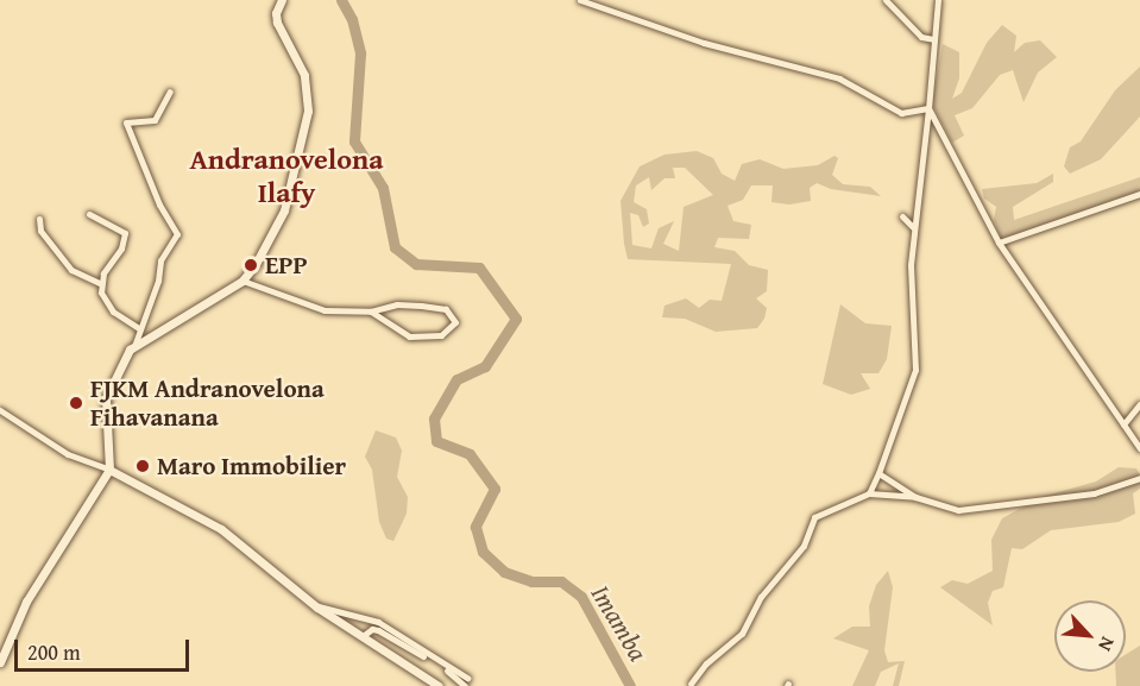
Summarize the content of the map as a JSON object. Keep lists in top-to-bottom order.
{
  "districts": ["Andranovelona Ilafy"],
  "water": ["Imamba"],
  "places": ["EPP", "FJKM Andranovelona Fihavanana", "Maro Immobilier"],
  "scale_bar": "200 m",
  "north": "bottom right"
}
